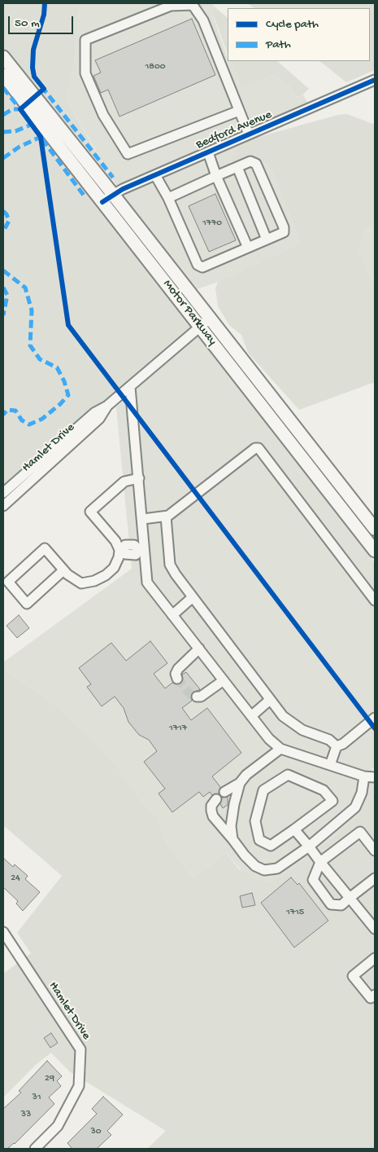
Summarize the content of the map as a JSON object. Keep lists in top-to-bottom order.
{
  "streets": {
    "main road": ["Motor Parkway"],
    "street": ["Bedford Avenue", "Hamlet Drive"]
  },
  "crossings": [
    ["Bedford Avenue", "Motor Parkway"],
    ["Motor Parkway", "Hamlet Drive"]
  ],
  "house_numbers": [
    "1800",
    "1770",
    "1717",
    "24",
    "1715",
    "29",
    "31",
    "33",
    "30"
  ],
  "legend": ["Cycle path", "Path"],
  "scale_bar": "50 m"
}
